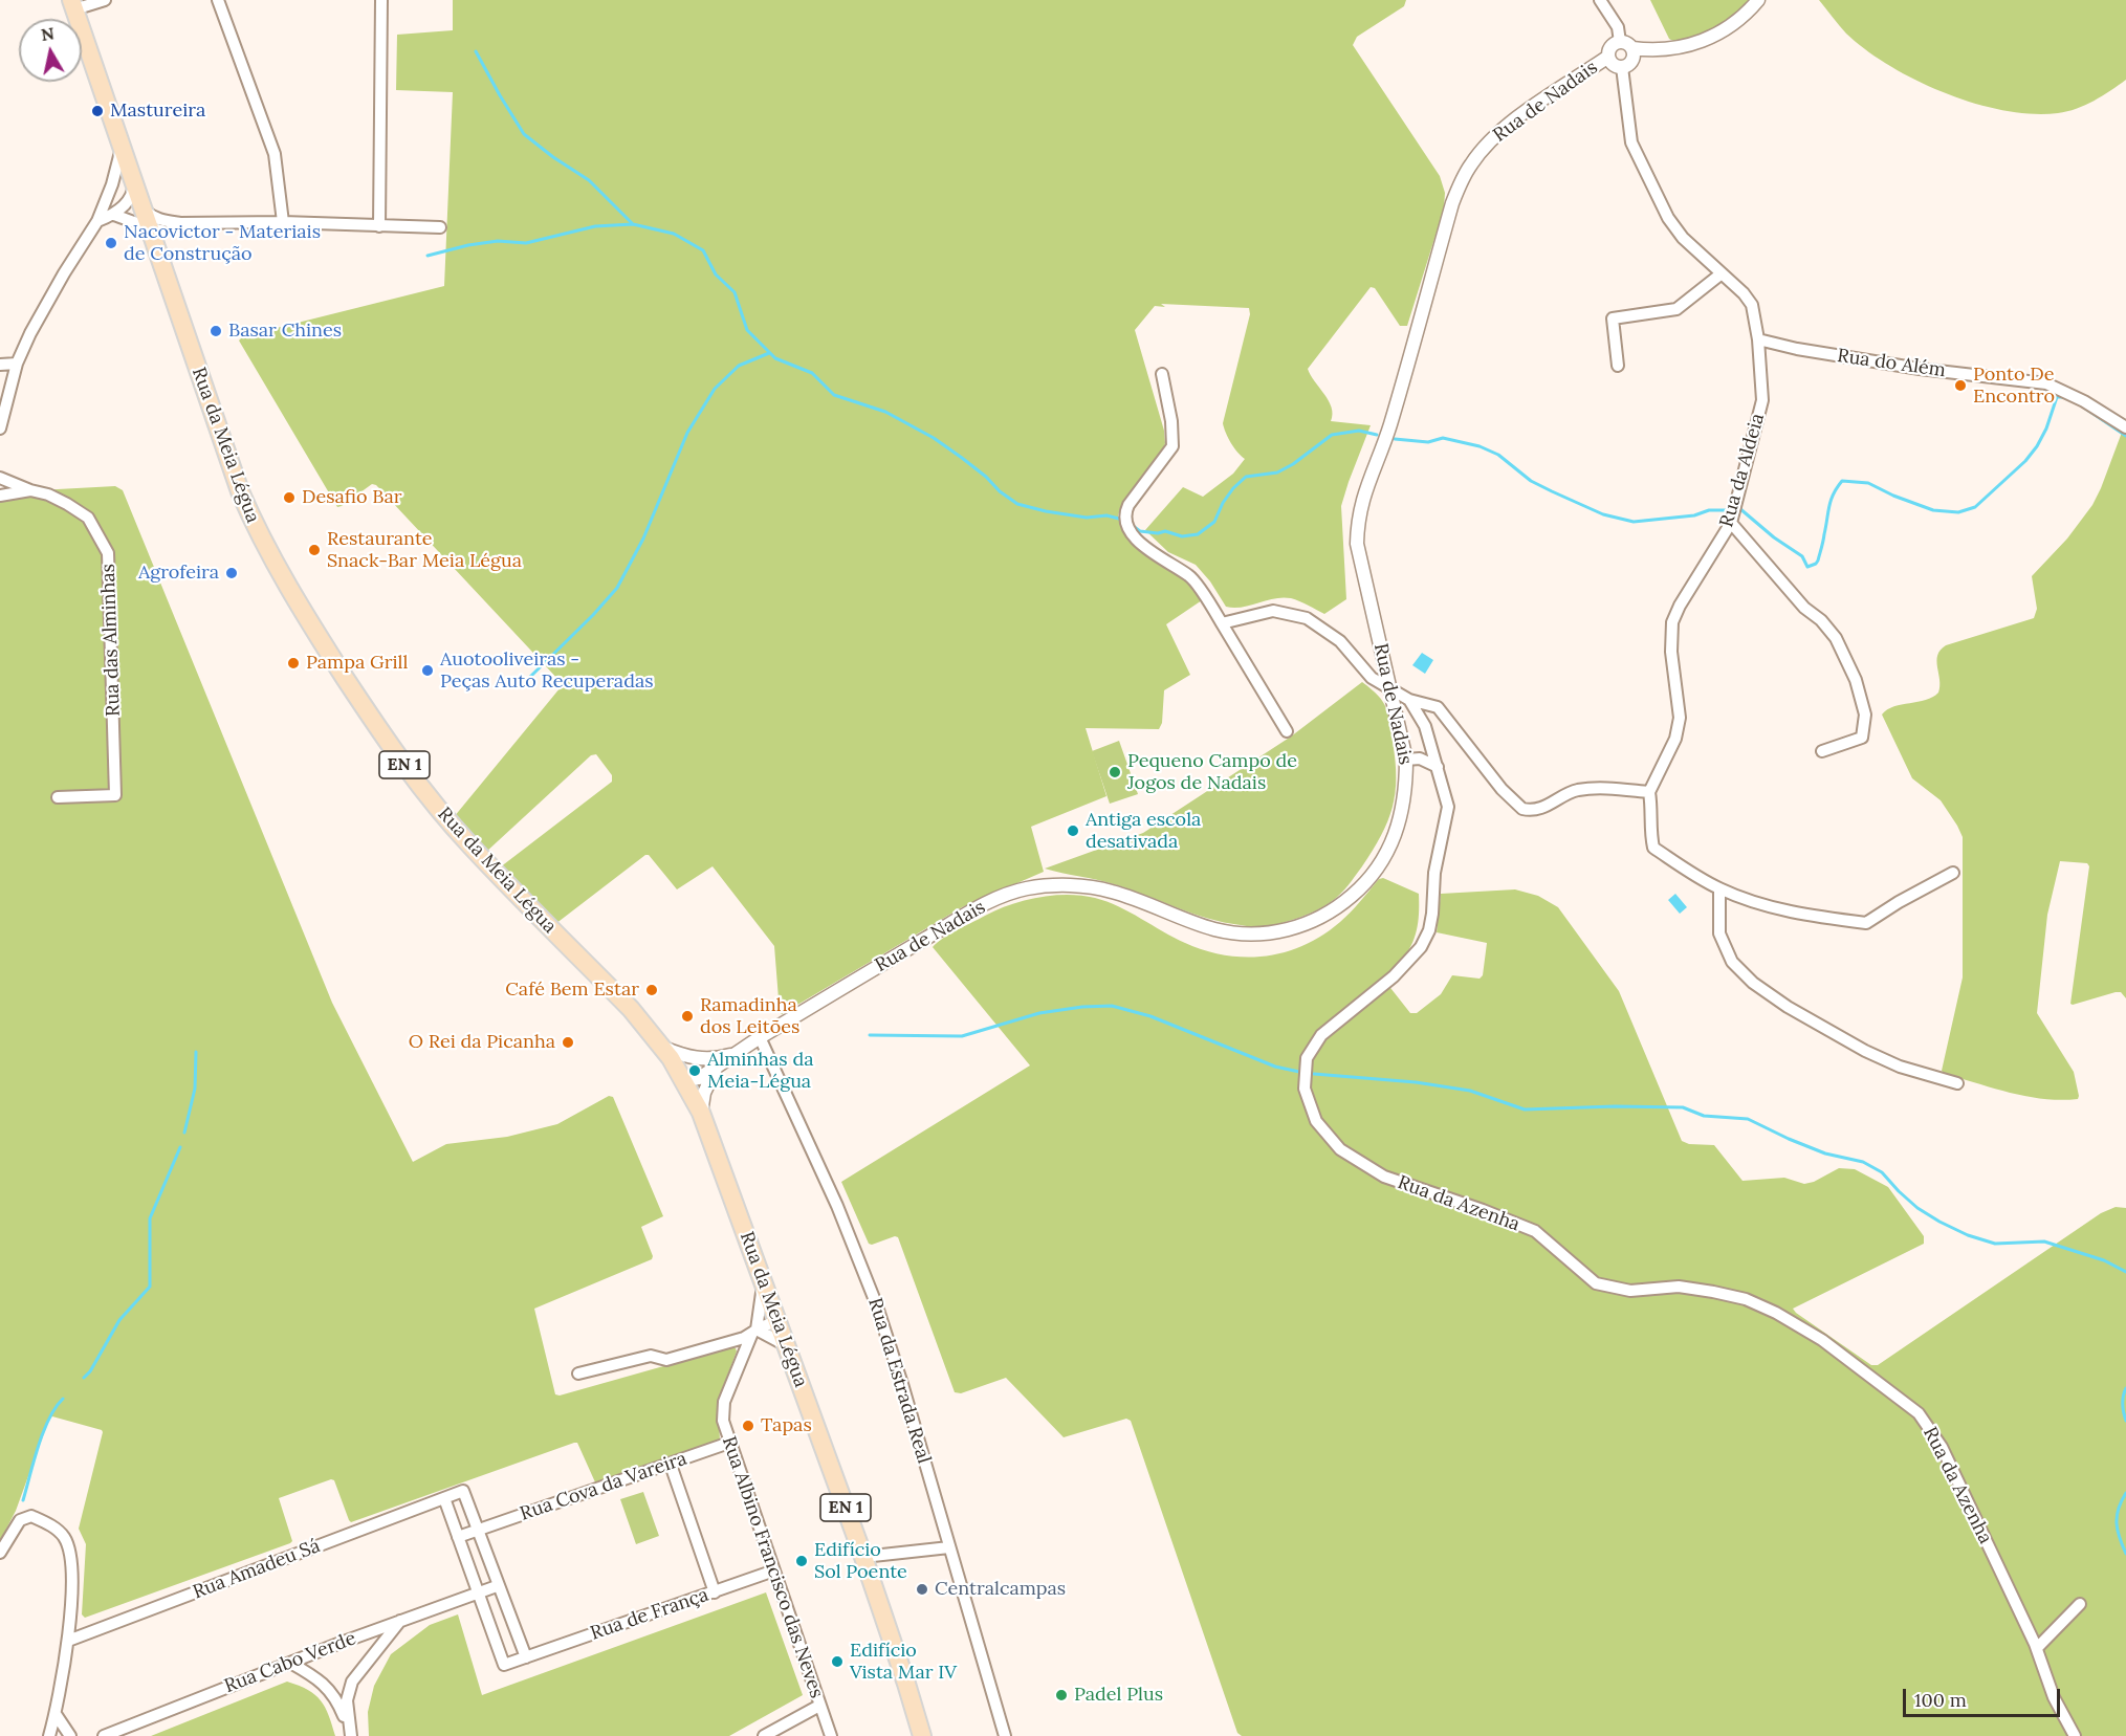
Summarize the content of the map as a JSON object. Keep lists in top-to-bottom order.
{
  "streets": {
    "main road": ["Rua da Meia Légua", "EN 1"],
    "street": [
      "Rua de Nadais",
      "Rua do Além",
      "Rua da Aldeia",
      "Rua das Alminhas",
      "Rua da Azenha",
      "Rua da Estrada Real",
      "Rua Cova da Vareira",
      "Rua Albino Francisco das Neves",
      "Rua Amadeu Sá",
      "Rua de França",
      "Rua Cabo Verde"
    ]
  },
  "crossings": [
    ["Rua de Nadais", "Rua da Meia Légua"],
    ["Rua de Nadais", "Rua da Aldeia"],
    ["Rua de Nadais", "Rua da Estrada Real"],
    ["Rua do Além", "Rua da Aldeia"],
    ["Rua da Meia Légua", "Rua Albino Francisco das Neves"],
    ["Rua Cova da Vareira", "Rua Albino Francisco das Neves"],
    ["Rua Albino Francisco das Neves", "Rua de França"],
    ["Rua de França", "Rua Cabo Verde"]
  ],
  "places": [
    "Mastureira",
    "Nacovictor - Materiais de Construção",
    "Basar Chines",
    "Ponto De Encontro",
    "Desafio Bar",
    "Restaurante Snack-Bar Meia Légua",
    "Agrofeira",
    "Pampa Grill",
    "Auotooliveiras - Peças Auto Recuperadas",
    "Pequeno Campo de Jogos de Nadais",
    "Antiga escola desativada",
    "Café Bem Estar",
    "Ramadinha dos Leitões",
    "O Rei da Picanha",
    "Alminhas da Meia-Légua",
    "Tapas",
    "Edifício Sol Poente",
    "Centralcampas",
    "Edifício Vista Mar IV",
    "Padel Plus"
  ],
  "scale_bar": "100 m",
  "north": "top"
}
